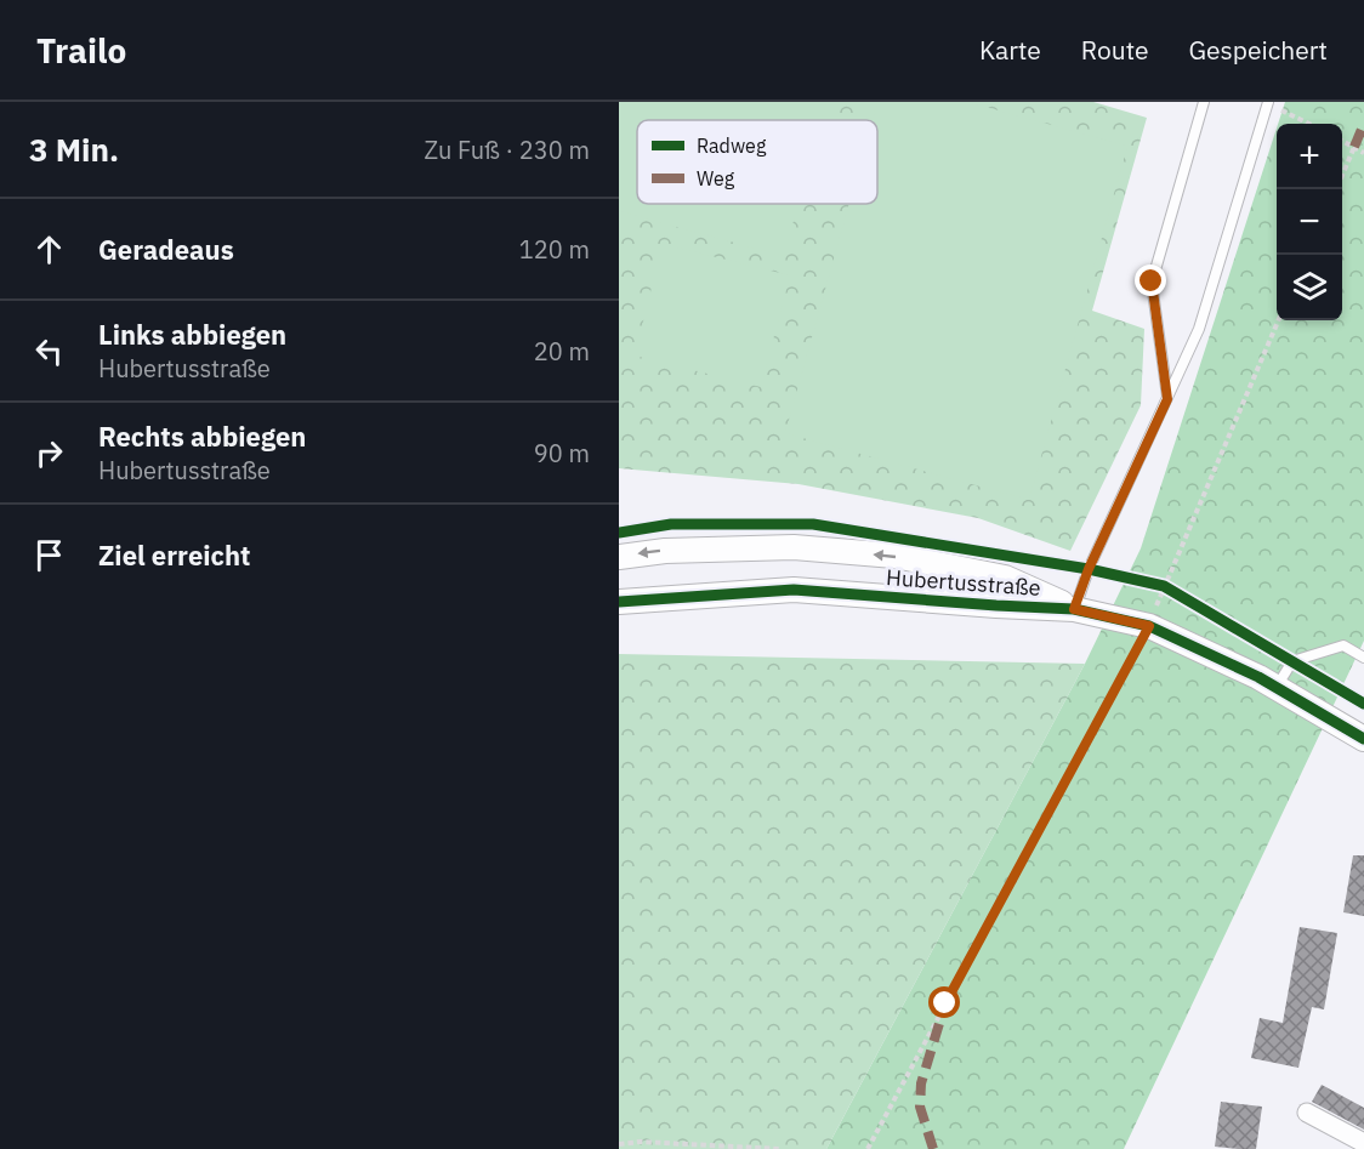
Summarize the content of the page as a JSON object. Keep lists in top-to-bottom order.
{
  "streets": {
    "street": ["Hubertusstraße"]
  },
  "legend": ["Radweg", "Weg"],
  "page": {
    "header": "Trailo",
    "nav": ["Karte", "Route", "Gespeichert"],
    "heading": ["3 Min.", "Zu Fuß · 230 m"],
    "map_buttons": ["+", "−"],
    "list": [
      ["Geradeaus", "120 m"],
      ["Links abbiegen", "Hubertusstraße", "20 m"],
      ["Rechts abbiegen", "Hubertusstraße", "90 m"],
      "Ziel erreicht"
    ]
  }
}
